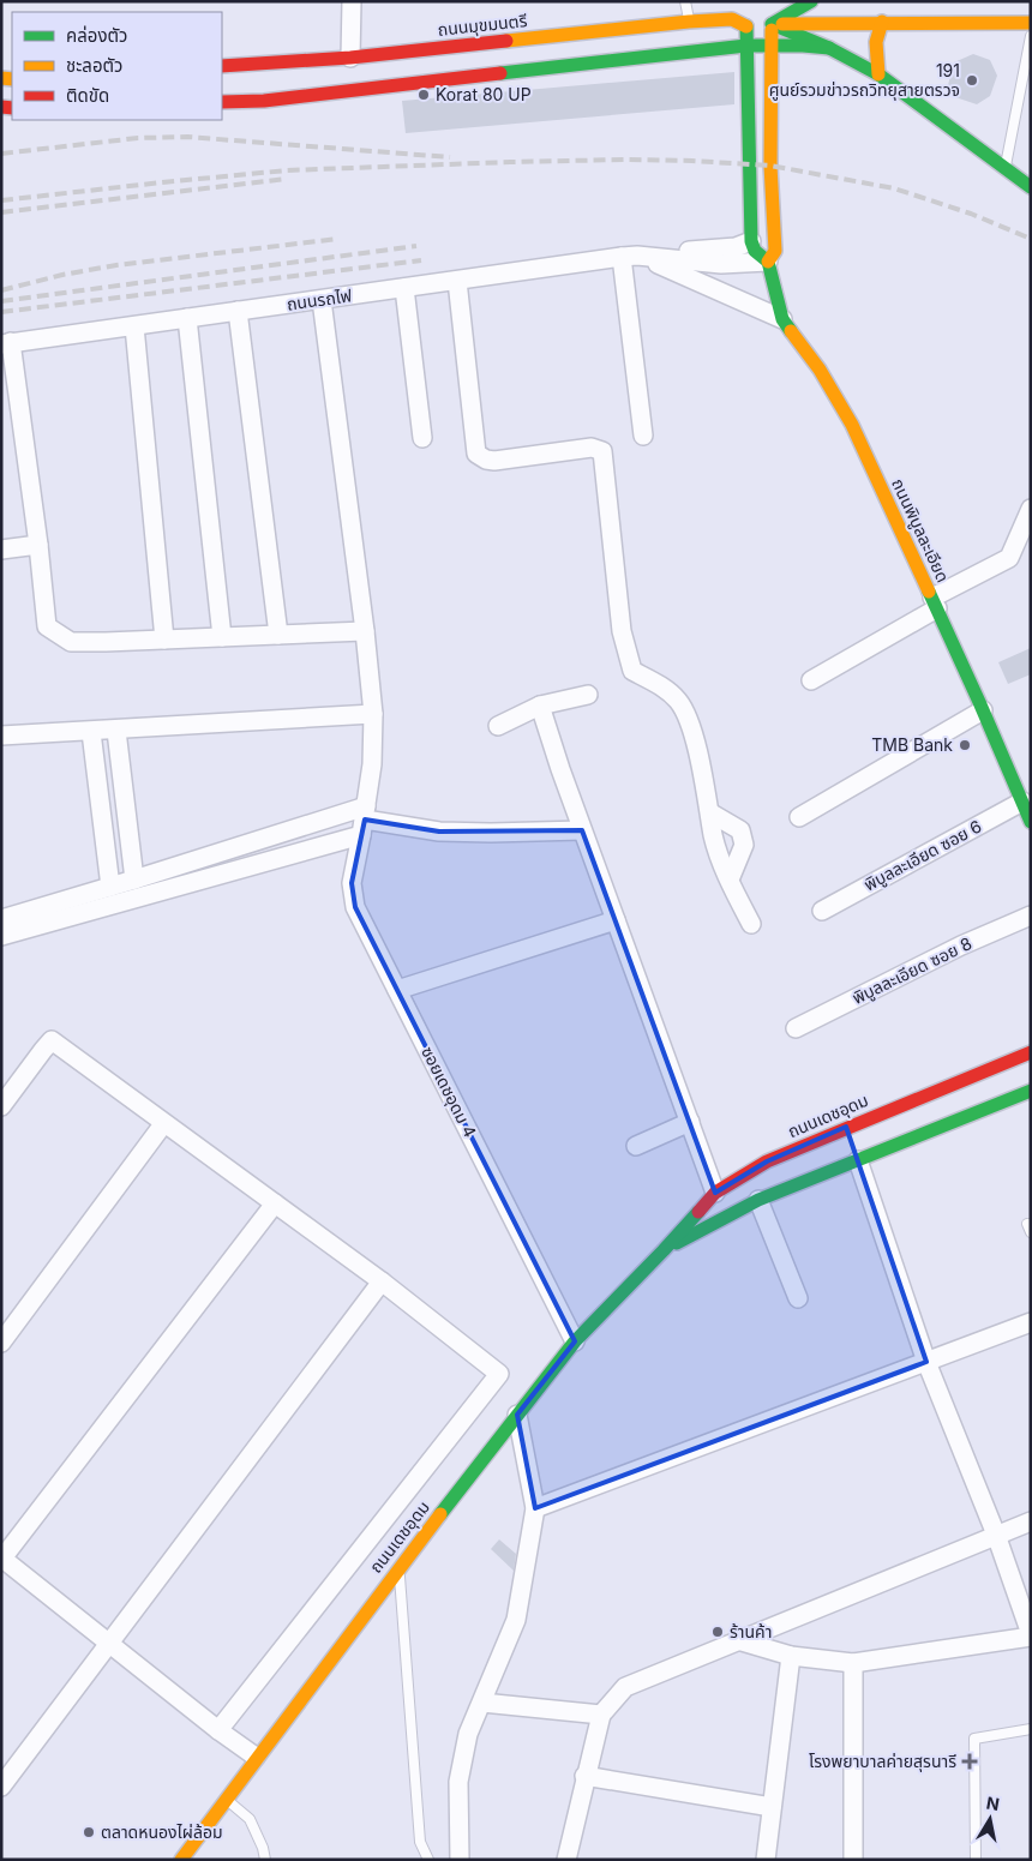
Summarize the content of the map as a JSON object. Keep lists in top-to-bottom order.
{
  "streets": {
    "main road": ["ถนนมุขมนตรี", "ถนนพิบูลละเอียด", "ถนนเดชอุดม"],
    "street": [
      "ถนนรถไฟ",
      "พิบูลละเอียด ซอย 6",
      "พิบูลละเอียด ซอย 8",
      "ซอยเดชอุดม 4"
    ]
  },
  "crossings": [
    ["ถนนมุขมนตรี", "ถนนพิบูลละเอียด"],
    ["ถนนรถไฟ", "ถนนพิบูลละเอียด"],
    ["ถนนรถไฟ", "ซอยเดชอุดม 4"],
    ["ถนนพิบูลละเอียด", "พิบูลละเอียด ซอย 6"],
    ["ซอยเดชอุดม 4", "ถนนเดชอุดม"]
  ],
  "places": {
    "other": [
      "191 ศูนย์รวมข่าวรถวิทยุสายตรวจ",
      "Korat 80 UP",
      "TMB Bank",
      "ร้านค้า",
      "ตลาดหนองไผ่ล้อม"
    ],
    "health": ["โรงพยาบาลค่ายสุรนารี"]
  },
  "legend": ["คล่องตัว", "ชะลอตัว", "ติดขัด"],
  "north": "top"
}
